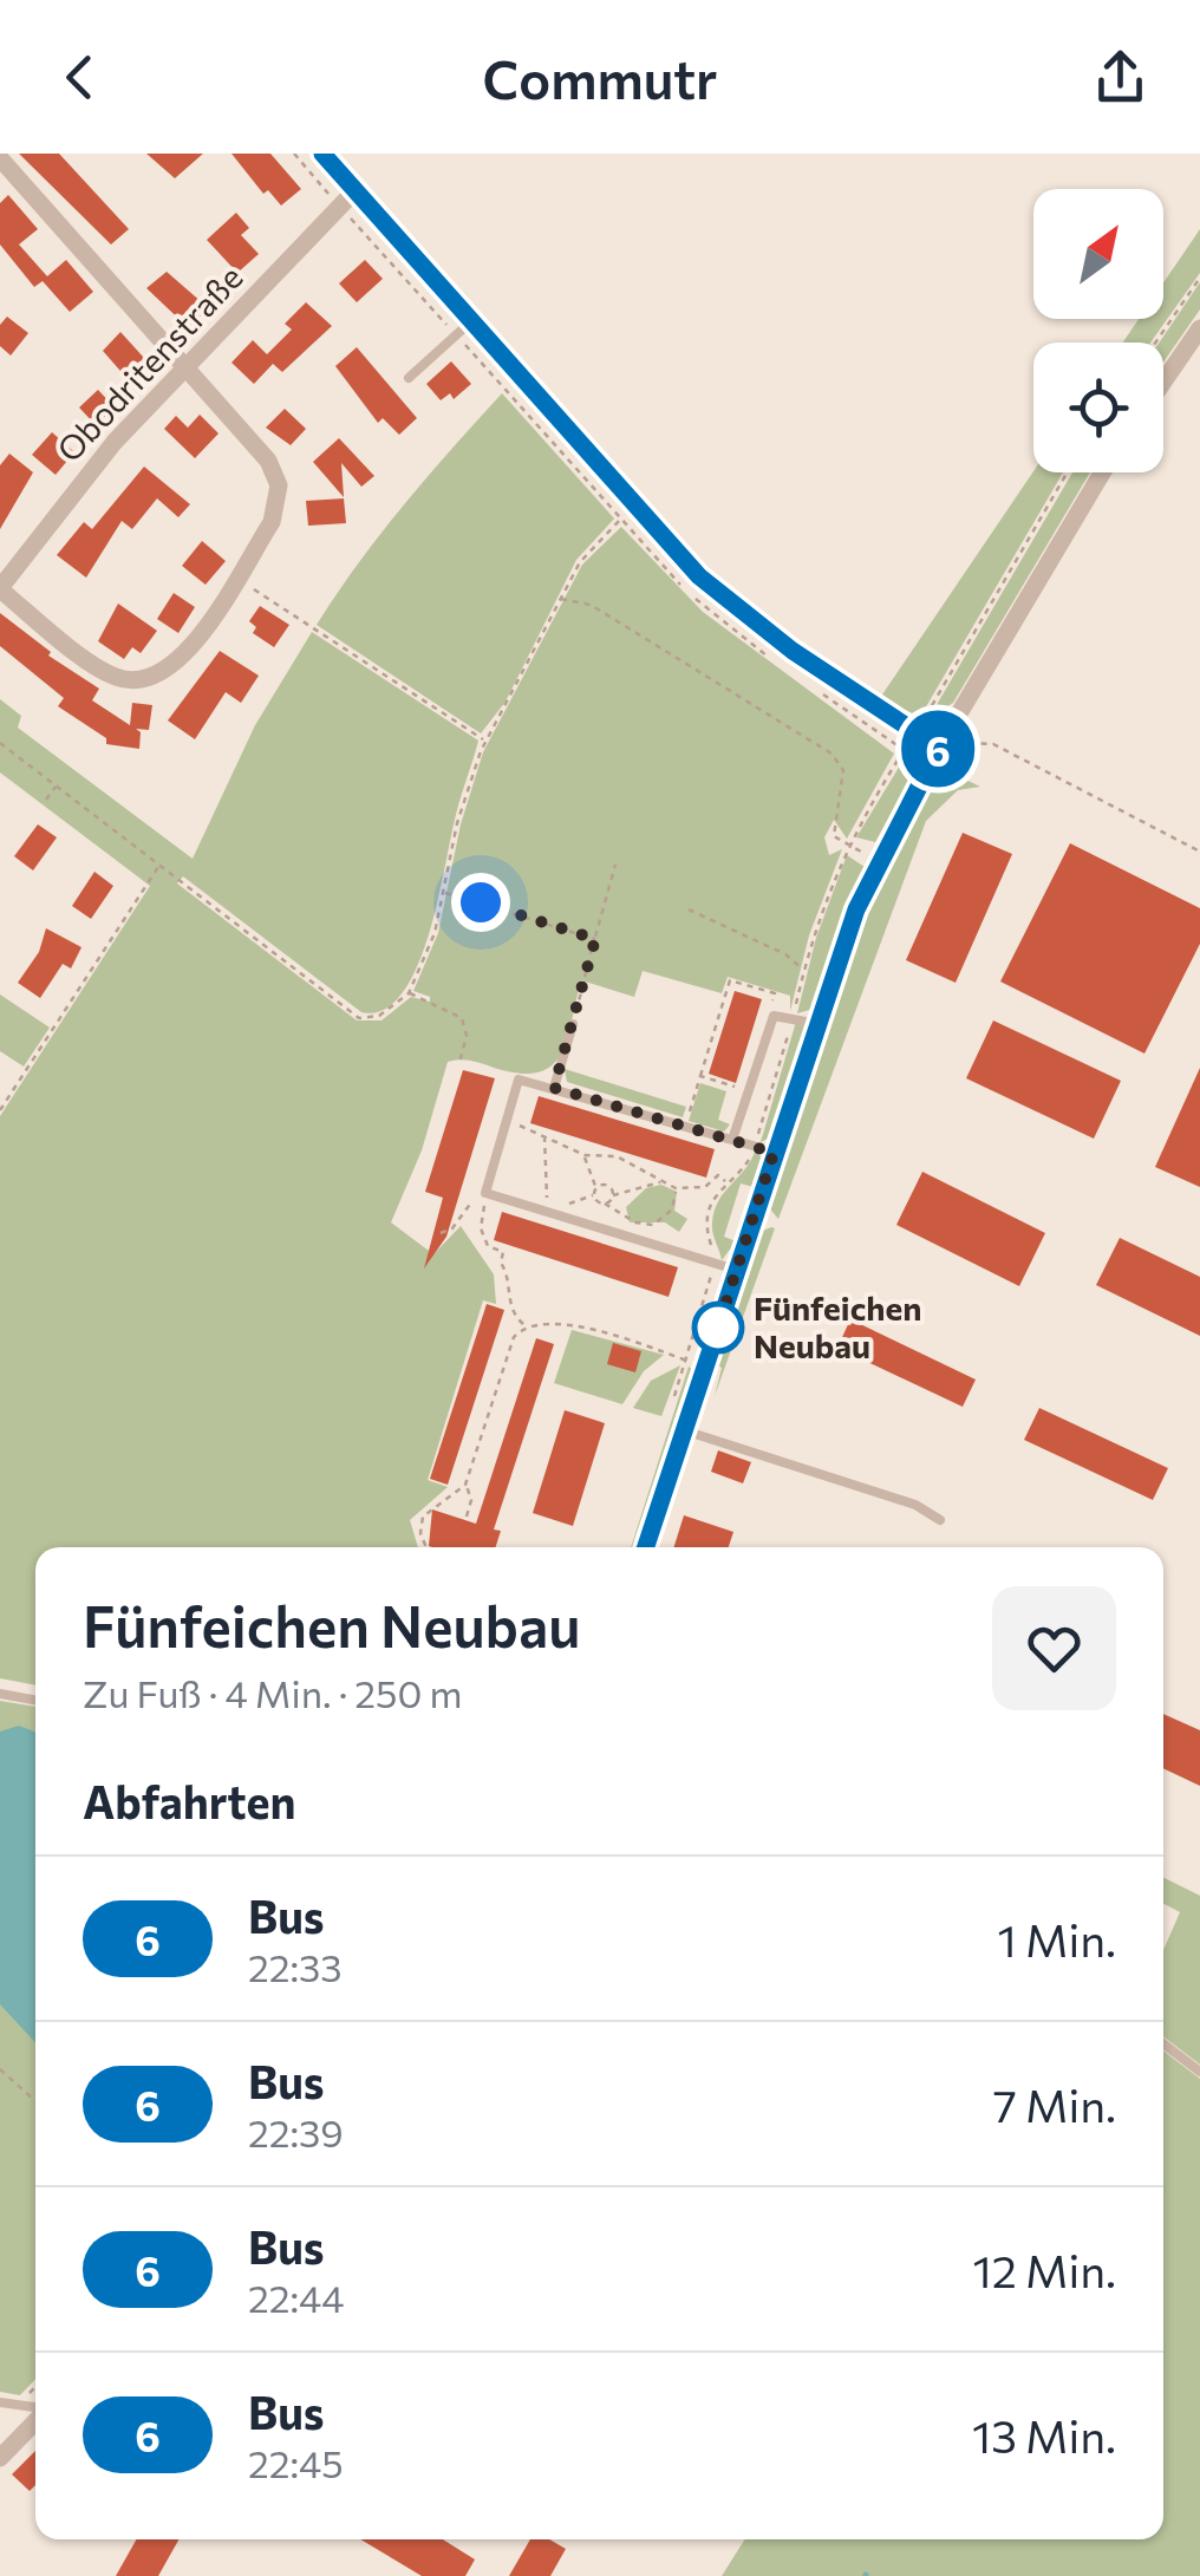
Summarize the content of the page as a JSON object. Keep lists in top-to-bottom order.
{
  "streets": {
    "street": ["Obodritenstraße"]
  },
  "places": ["Fünfeichen Neubau"],
  "lines": ["bus line 6"],
  "north": "top right",
  "page": {
    "header": "Commutr",
    "on_map": "6",
    "heading": [
      ["Fünfeichen Neubau", "Zu Fuß · 4 Min. · 250 m"],
      "Abfahrten"
    ],
    "list": [
      {
        "mark": "6",
        "name": "Bus",
        "note": "22:33",
        "value": "1 Min."
      },
      {
        "mark": "6",
        "name": "Bus",
        "note": "22:39",
        "value": "7 Min."
      },
      {
        "mark": "6",
        "name": "Bus",
        "note": "22:44",
        "value": "12 Min."
      },
      {
        "mark": "6",
        "name": "Bus",
        "note": "22:45",
        "value": "13 Min."
      }
    ]
  }
}
